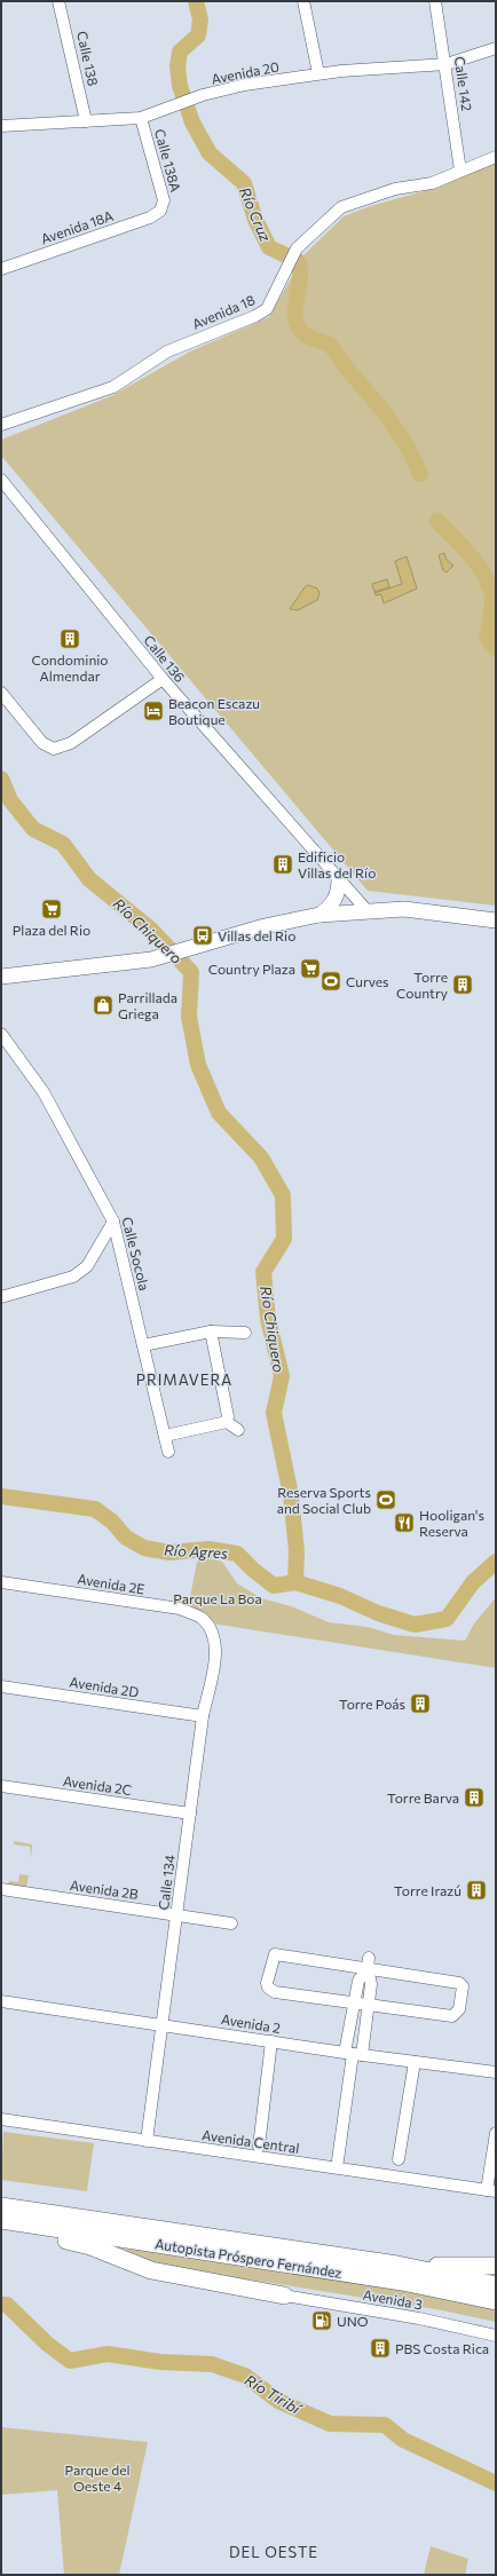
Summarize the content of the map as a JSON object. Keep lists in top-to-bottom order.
{
  "streets": {
    "highway": ["Autopista Próspero Fernández"],
    "street": [
      "Calle 138",
      "Avenida 20",
      "Calle 142",
      "Calle 138A",
      "Avenida 18A",
      "Avenida 18",
      "Calle 136",
      "Calle Socola",
      "Avenida 2E",
      "Avenida 2D",
      "Avenida 2C",
      "Calle 134",
      "Avenida 2B",
      "Avenida 2",
      "Avenida Central",
      "Avenida 3"
    ]
  },
  "crossings": [
    ["Calle 138", "Avenida 20"],
    ["Avenida 20", "Calle 142"],
    ["Avenida 20", "Calle 138A"],
    ["Calle 142", "Avenida 18"],
    ["Calle 138A", "Avenida 18A"],
    ["Avenida 2E", "Calle 134"],
    ["Avenida 2D", "Calle 134"],
    ["Avenida 2C", "Calle 134"],
    ["Calle 134", "Avenida 2B"],
    ["Calle 134", "Avenida 2"],
    ["Calle 134", "Avenida Central"]
  ],
  "districts": ["PRIMAVERA", "DEL OESTE"],
  "water": [
    "Río Cruz",
    "Río Chiquero",
    "Río Agres",
    "Río Tiribí"
  ],
  "parks": ["Parque La Boa", "Parque del Oeste 4"],
  "places": {
    "building": [
      "Condominio Almendar",
      "Edificio Villas del Río",
      "Torre Country",
      "Torre Poás",
      "Torre Barva",
      "Torre Irazú",
      "PBS Costa Rica"
    ],
    "hotel": ["Beacon Escazu Boutique"],
    "supermarket": ["Plaza del Rio", "Country Plaza"],
    "bus stop": ["Villas del Rio"],
    "sports": ["Curves", "Reserva Sports and Social Club"],
    "shop": ["Parrillada Griega"],
    "restaurant": ["Hooligan's Reserva"],
    "fuel station": ["UNO"]
  }
}
